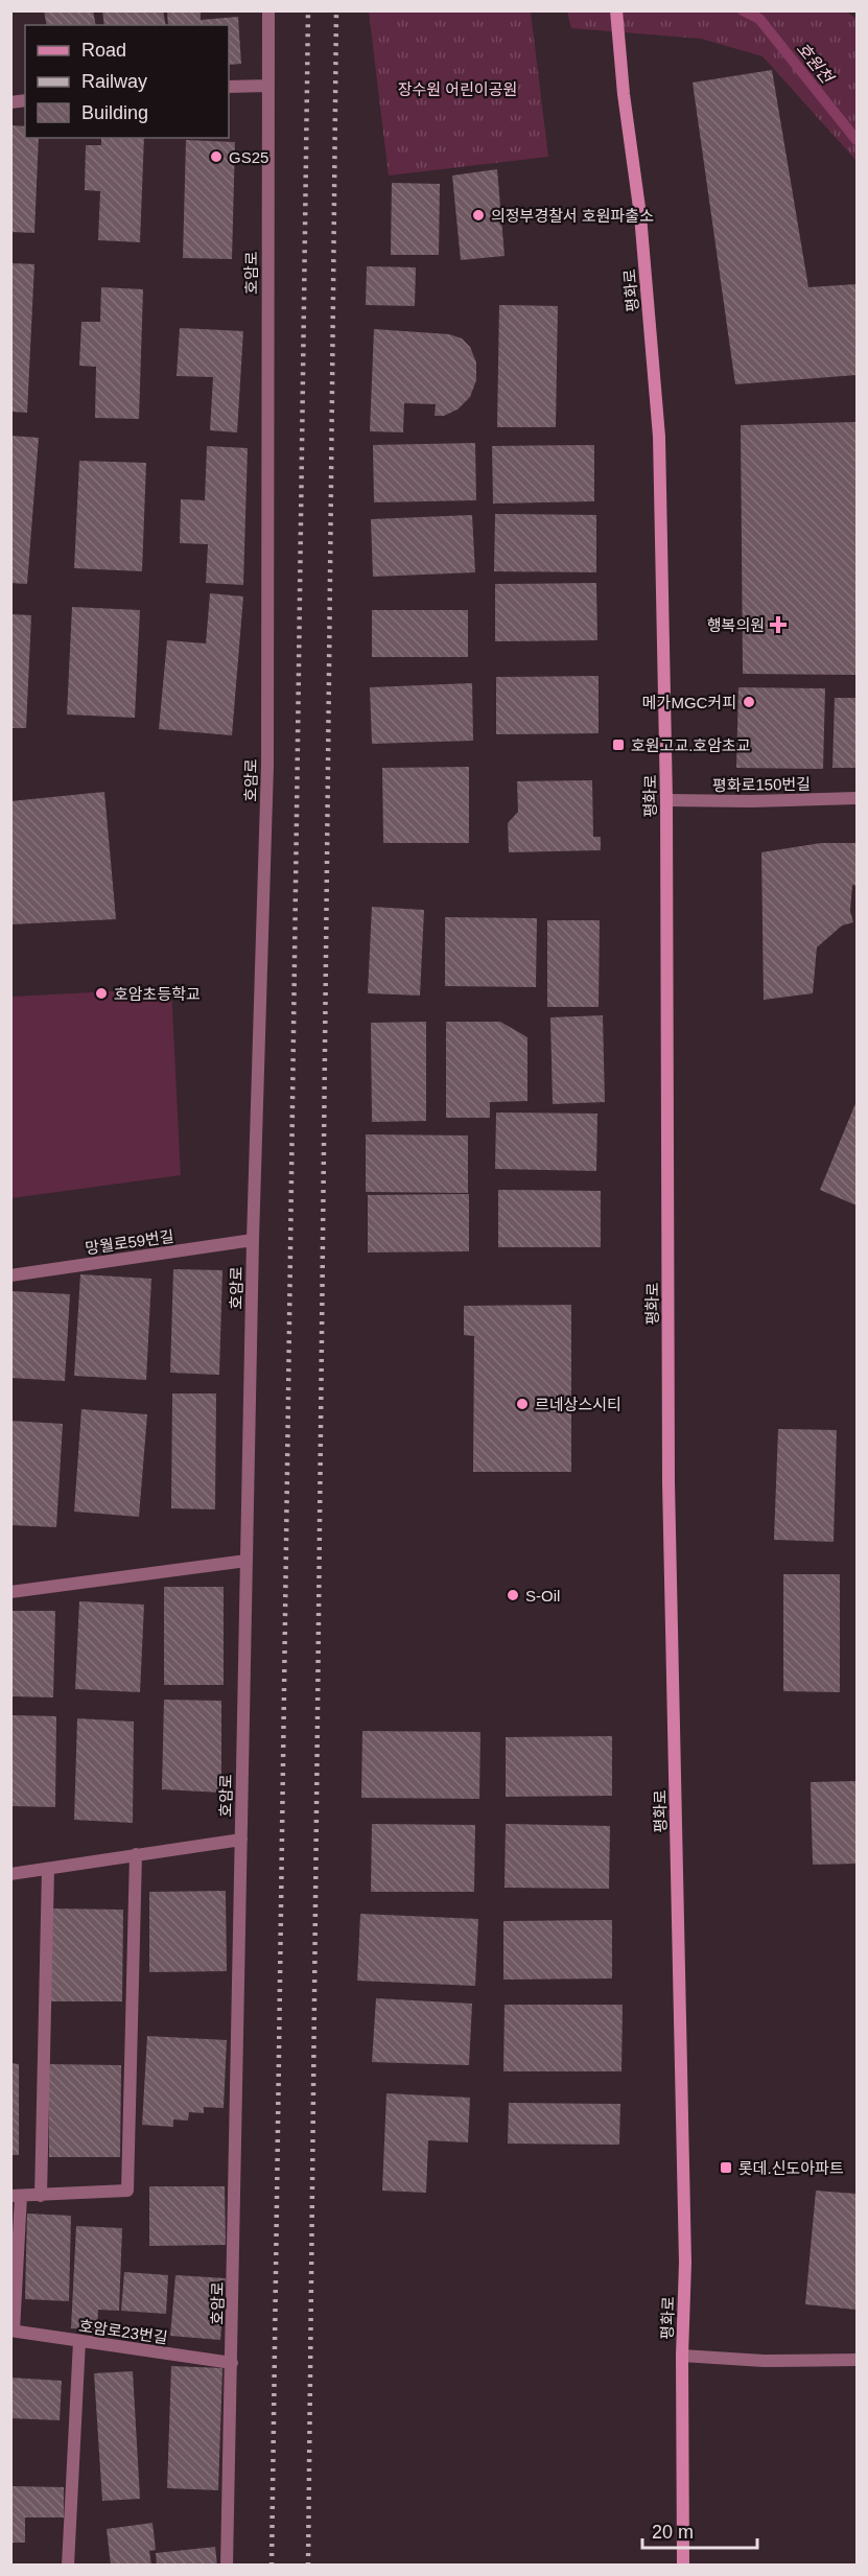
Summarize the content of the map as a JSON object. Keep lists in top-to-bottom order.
{
  "streets": {
    "main road": ["평화로"],
    "street": [
      "호암로",
      "평화로150번길",
      "망월로59번길",
      "호암로23번길"
    ]
  },
  "crossings": [
    ["호암로", "망월로59번길"],
    ["호암로", "호암로23번길"],
    ["평화로", "평화로150번길"]
  ],
  "water": ["호원천"],
  "parks": ["장수원 어린이공원"],
  "places": {
    "other": [
      "GS25",
      "의정부경찰서 호원파출소",
      "메가MGC커피",
      "호암초등학교",
      "르네상스시티",
      "S-Oil"
    ],
    "health": ["행복의원"],
    "transit": ["호원고교.호암초교", "롯데.신도아파트"]
  },
  "legend": ["Road", "Railway", "Building"],
  "scale_bar": "20 m"
}
